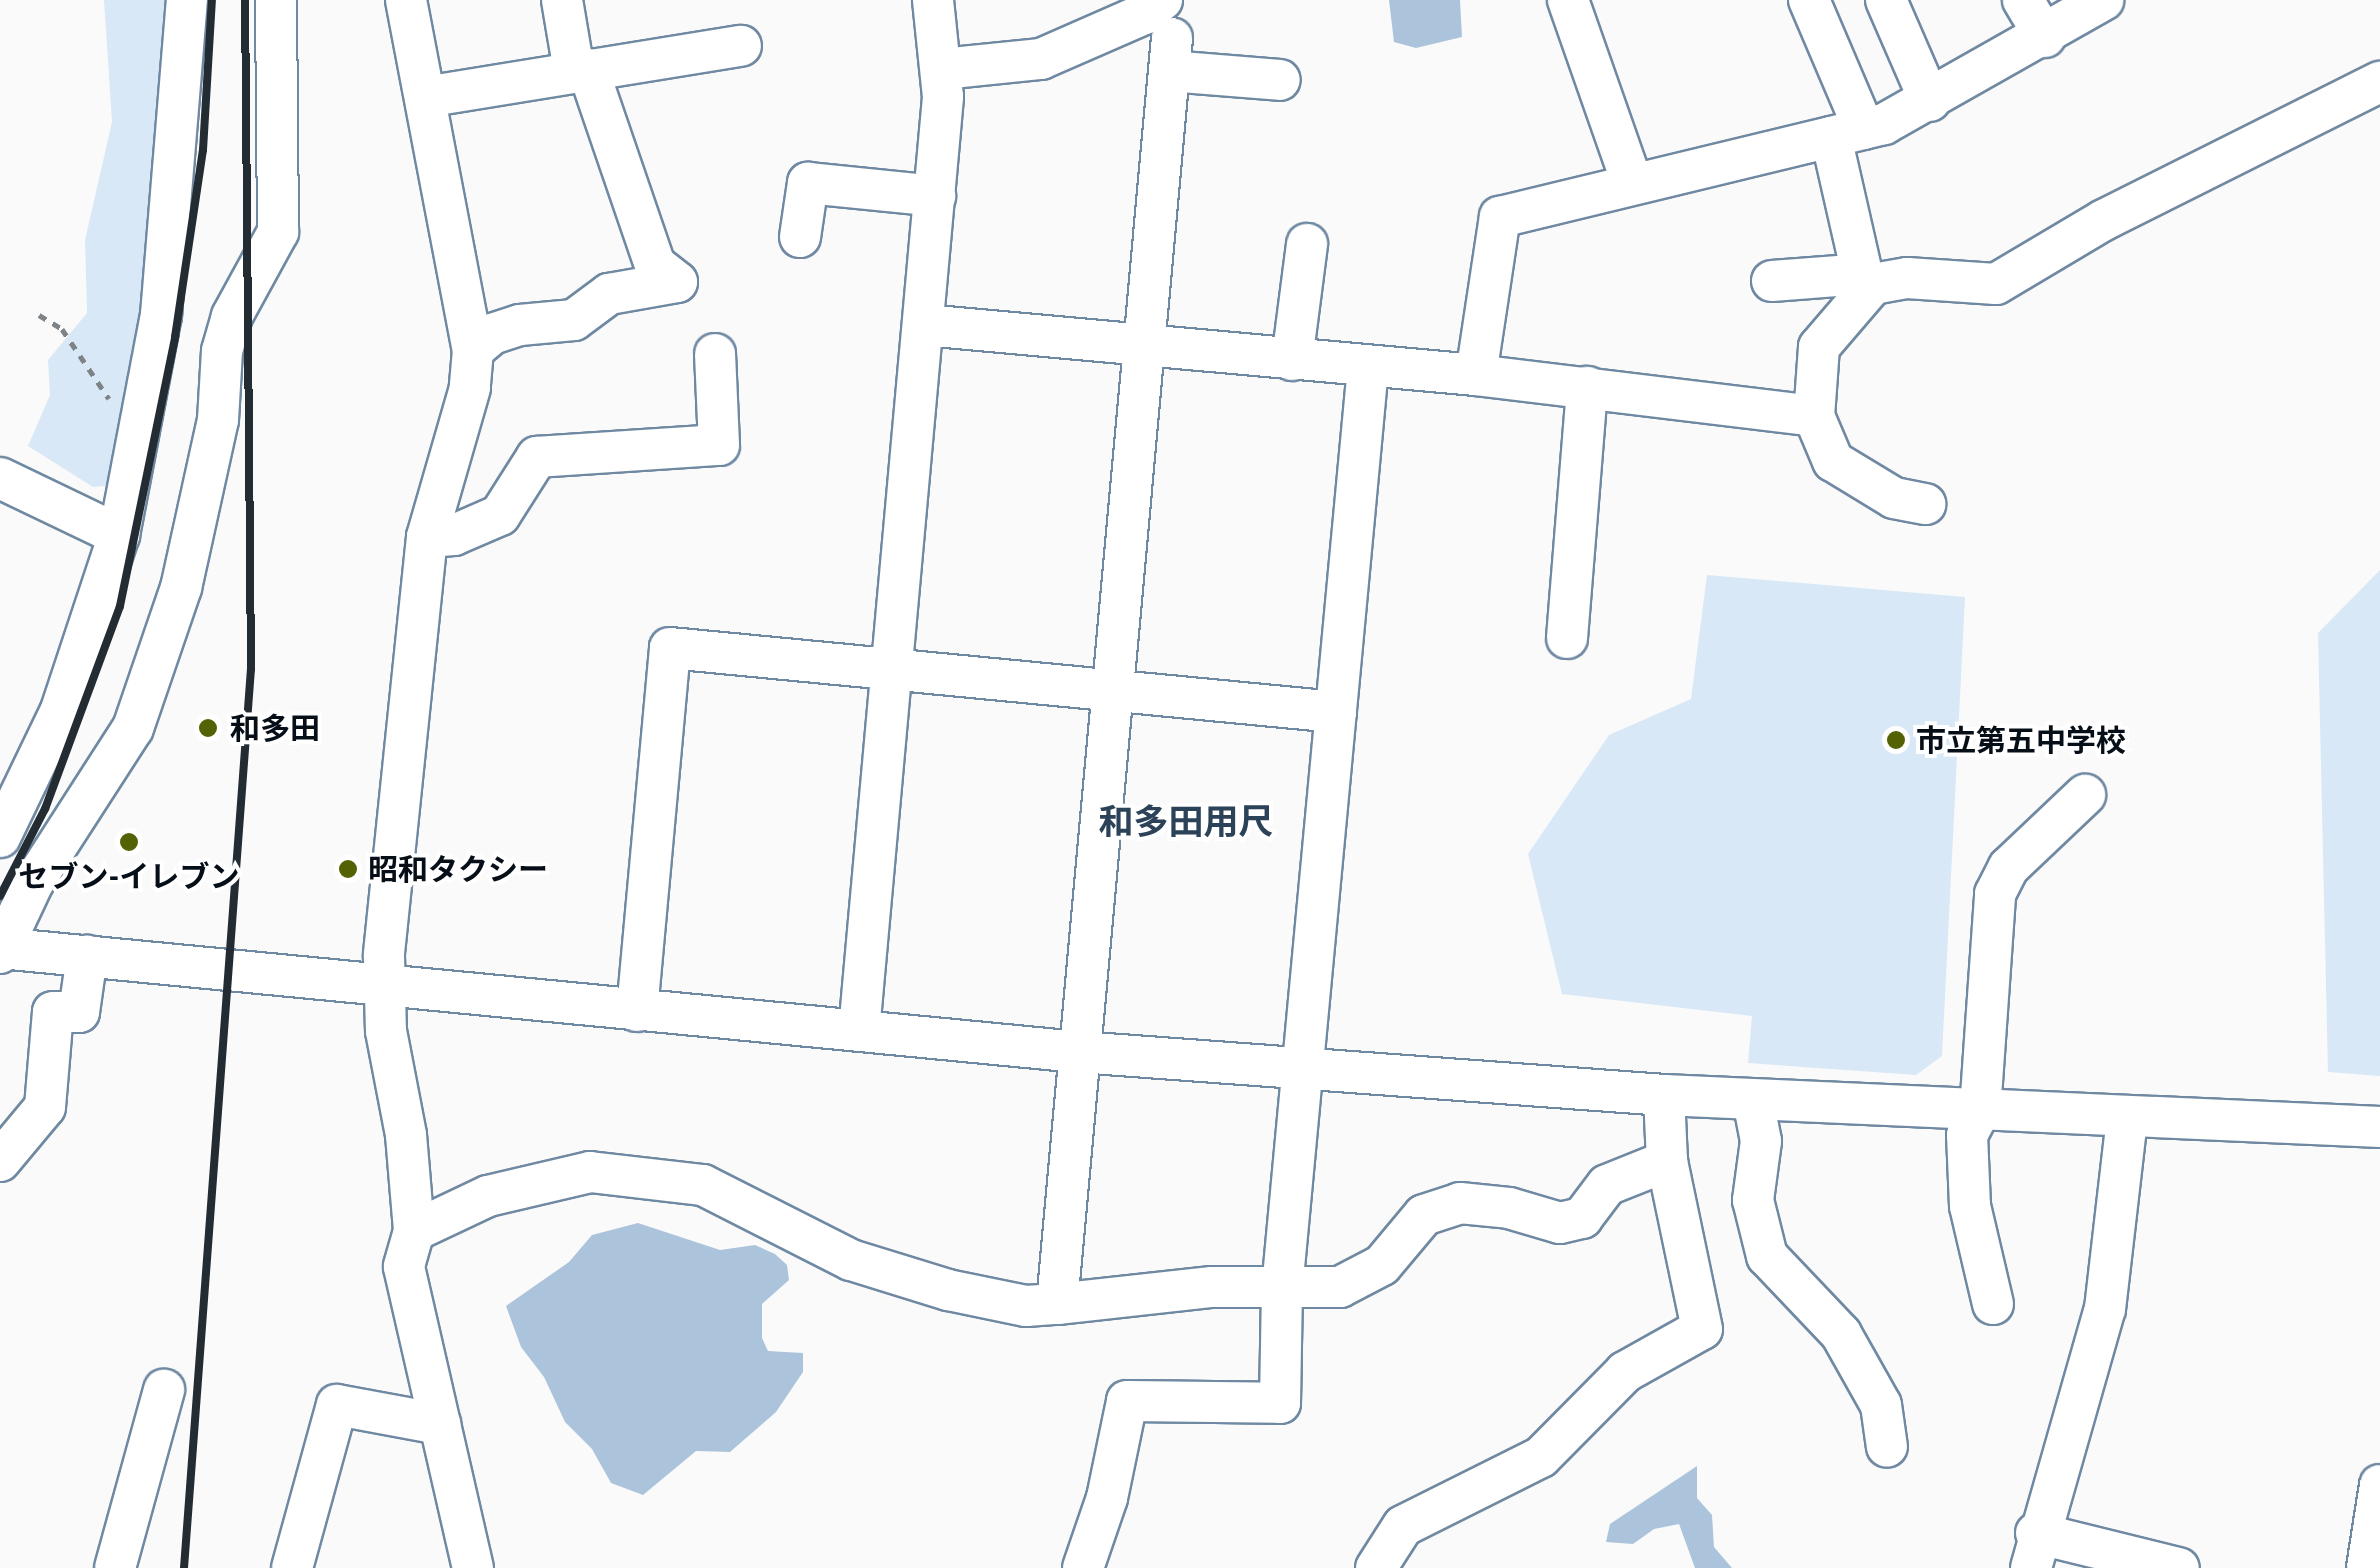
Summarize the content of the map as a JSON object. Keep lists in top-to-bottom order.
{
  "districts": ["和多田用尺"],
  "places": [
    "和多田",
    "市立第五中学校",
    "セブン-イレブン",
    "昭和タクシー"
  ]
}
